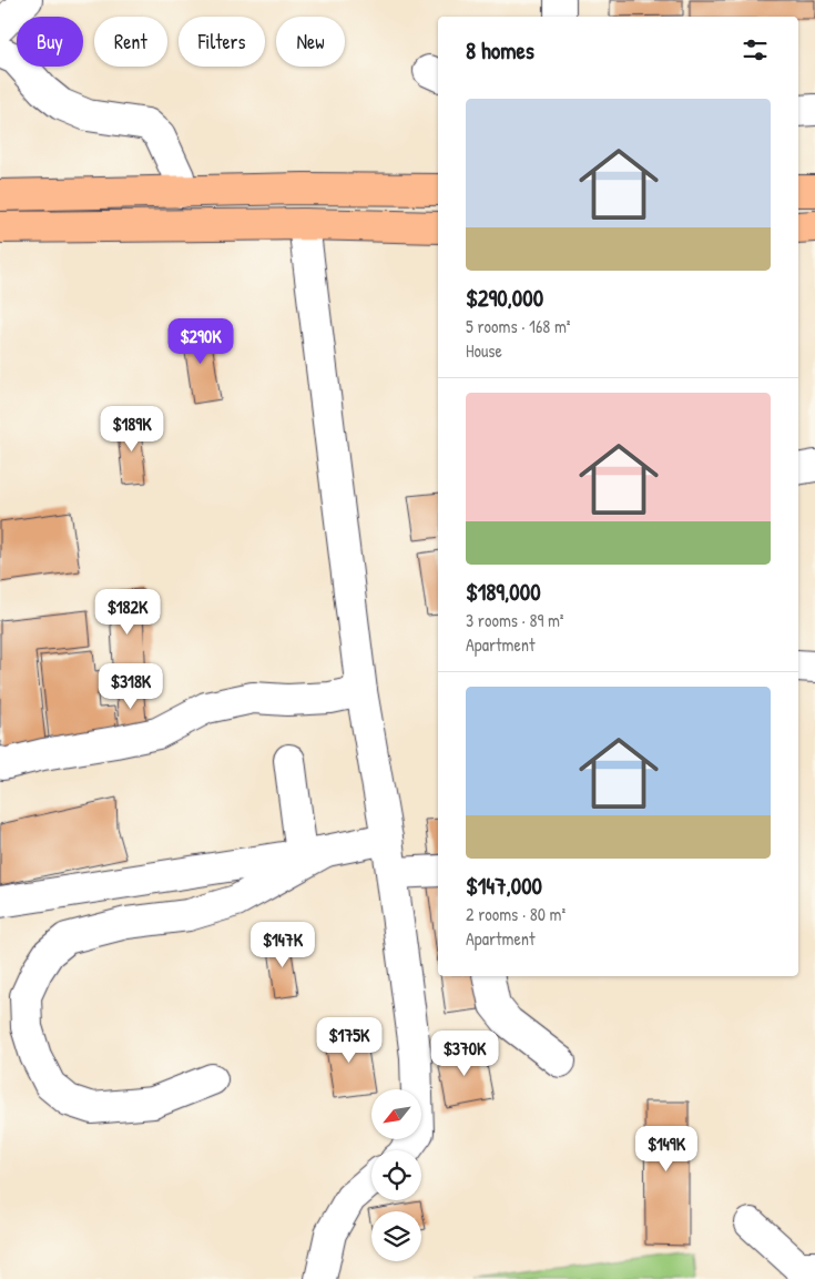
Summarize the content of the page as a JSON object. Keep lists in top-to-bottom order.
{
  "north": "bottom left",
  "page": {
    "chip": [
      "Buy",
      "Rent",
      "Filters",
      "New"
    ],
    "heading": "8 homes",
    "list": [
      {
        "name": "$290,000",
        "note": "5 rooms · 168 m² · House"
      },
      {
        "name": "$189,000",
        "note": "3 rooms · 89 m² · Apartment"
      },
      {
        "name": "$147,000",
        "note": "2 rooms · 80 m² · Apartment"
      }
    ],
    "price": [
      "$290K",
      "$189K",
      "$182K",
      "$318K",
      "$147K",
      "$175K",
      "$370K",
      "$149K"
    ]
  }
}
